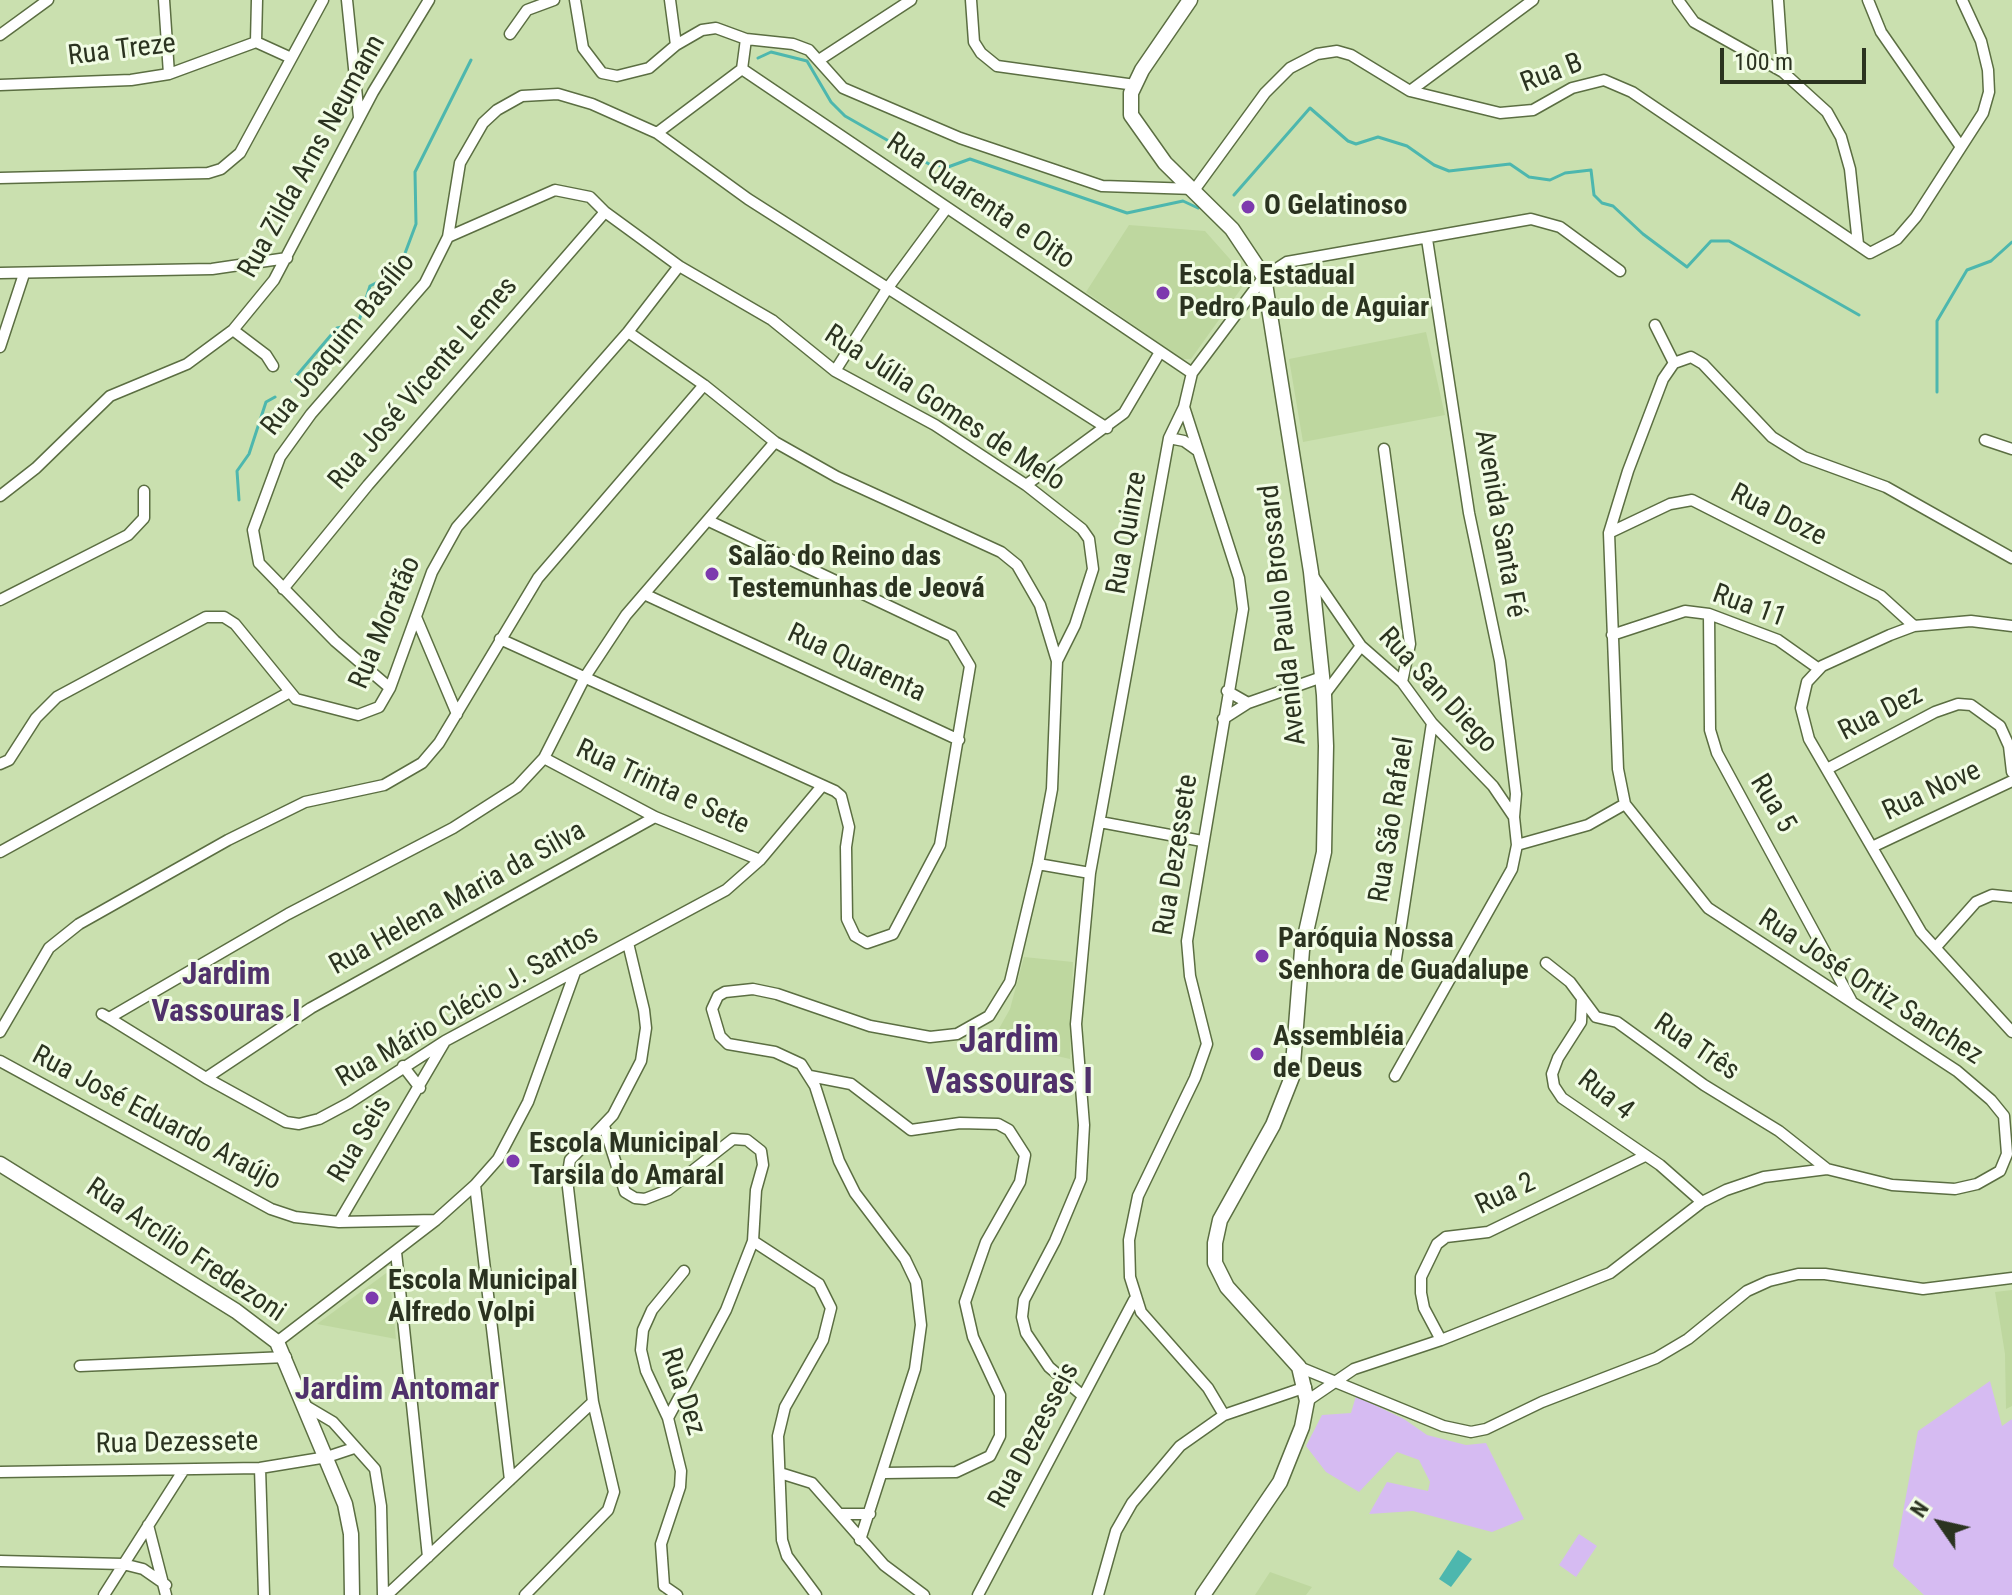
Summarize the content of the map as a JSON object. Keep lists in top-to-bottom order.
{
  "streets": {
    "main road": ["Avenida Paulo Brossard", "Rua Arcílio Fredezoni"],
    "street": [
      "Rua Treze",
      "Rua B",
      "Rua Zilda Arns Neumann",
      "Rua Quarenta e Oito",
      "Rua Joaquim Basílio",
      "Rua José Vicente Lemes",
      "Rua Júlia Gomes de Melo",
      "Rua Doze",
      "Avenida Santa Fé",
      "Rua Quinze",
      "Rua 11",
      "Rua Moratão",
      "Rua Quarenta",
      "Rua San Diego",
      "Rua Dez",
      "Rua Trinta e Sete",
      "Rua Nove",
      "Rua 5",
      "Rua São Rafael",
      "Rua Dezessete",
      "Rua Helena Maria da Silva",
      "Rua José Ortiz Sanchez",
      "Rua Mário Clécio J. Santos",
      "Rua Três",
      "Rua 4",
      "Rua José Eduardo Araújo",
      "Rua Seis",
      "Rua 2",
      "Rua Dezesseis"
    ]
  },
  "crossings": [
    ["Rua B", "Avenida Paulo Brossard"],
    ["Rua Quarenta e Oito", "Rua Quinze"],
    ["Rua Joaquim Basílio", "Rua José Vicente Lemes"],
    ["Rua Joaquim Basílio", "Rua Júlia Gomes de Melo"],
    ["Rua Joaquim Basílio", "Rua Moratão"],
    ["Rua José Vicente Lemes", "Rua Júlia Gomes de Melo"],
    ["Rua Júlia Gomes de Melo", "Rua Moratão"],
    ["Rua Doze", "Rua José Ortiz Sanchez"],
    ["Avenida Santa Fé", "Rua San Diego"],
    ["Rua Quinze", "Avenida Paulo Brossard"],
    ["Rua Quinze", "Rua Dezessete"],
    ["Rua Quinze", "Rua Dezesseis"],
    ["Rua 11", "Rua 5"],
    ["Rua 11", "Rua José Ortiz Sanchez"],
    ["Avenida Paulo Brossard", "Rua San Diego"],
    ["Avenida Paulo Brossard", "Rua José Ortiz Sanchez"],
    ["Rua San Diego", "Rua São Rafael"],
    ["Rua Trinta e Sete", "Rua Helena Maria da Silva"],
    ["Rua Trinta e Sete", "Rua Mário Clécio J. Santos"],
    ["Rua 5", "Rua José Ortiz Sanchez"],
    ["Rua Dezessete", "Rua Arcílio Fredezoni"],
    ["Rua Dezessete", "Rua Dezesseis"],
    ["Rua Helena Maria da Silva", "Rua Mário Clécio J. Santos"],
    ["Rua José Ortiz Sanchez", "Rua Três"],
    ["Rua José Ortiz Sanchez", "Rua 4"],
    ["Rua José Ortiz Sanchez", "Rua 2"],
    ["Rua Mário Clécio J. Santos", "Rua Seis"],
    ["Rua Três", "Rua 4"],
    ["Rua 4", "Rua 2"],
    ["Rua José Eduardo Araújo", "Rua Seis"]
  ],
  "districts": ["Jardim Vassouras I", "Jardim Vassouras I", "Jardim Antomar"],
  "places": [
    "O Gelatinoso",
    "Escola Estadual Pedro Paulo de Aguiar",
    "Salão do Reino das Testemunhas de Jeová",
    "Paróquia Nossa Senhora de Guadalupe",
    "Assembléia de Deus",
    "Escola Municipal Tarsila do Amaral",
    "Escola Municipal Alfredo Volpi"
  ],
  "scale_bar": "100 m",
  "north": "top left"
}
